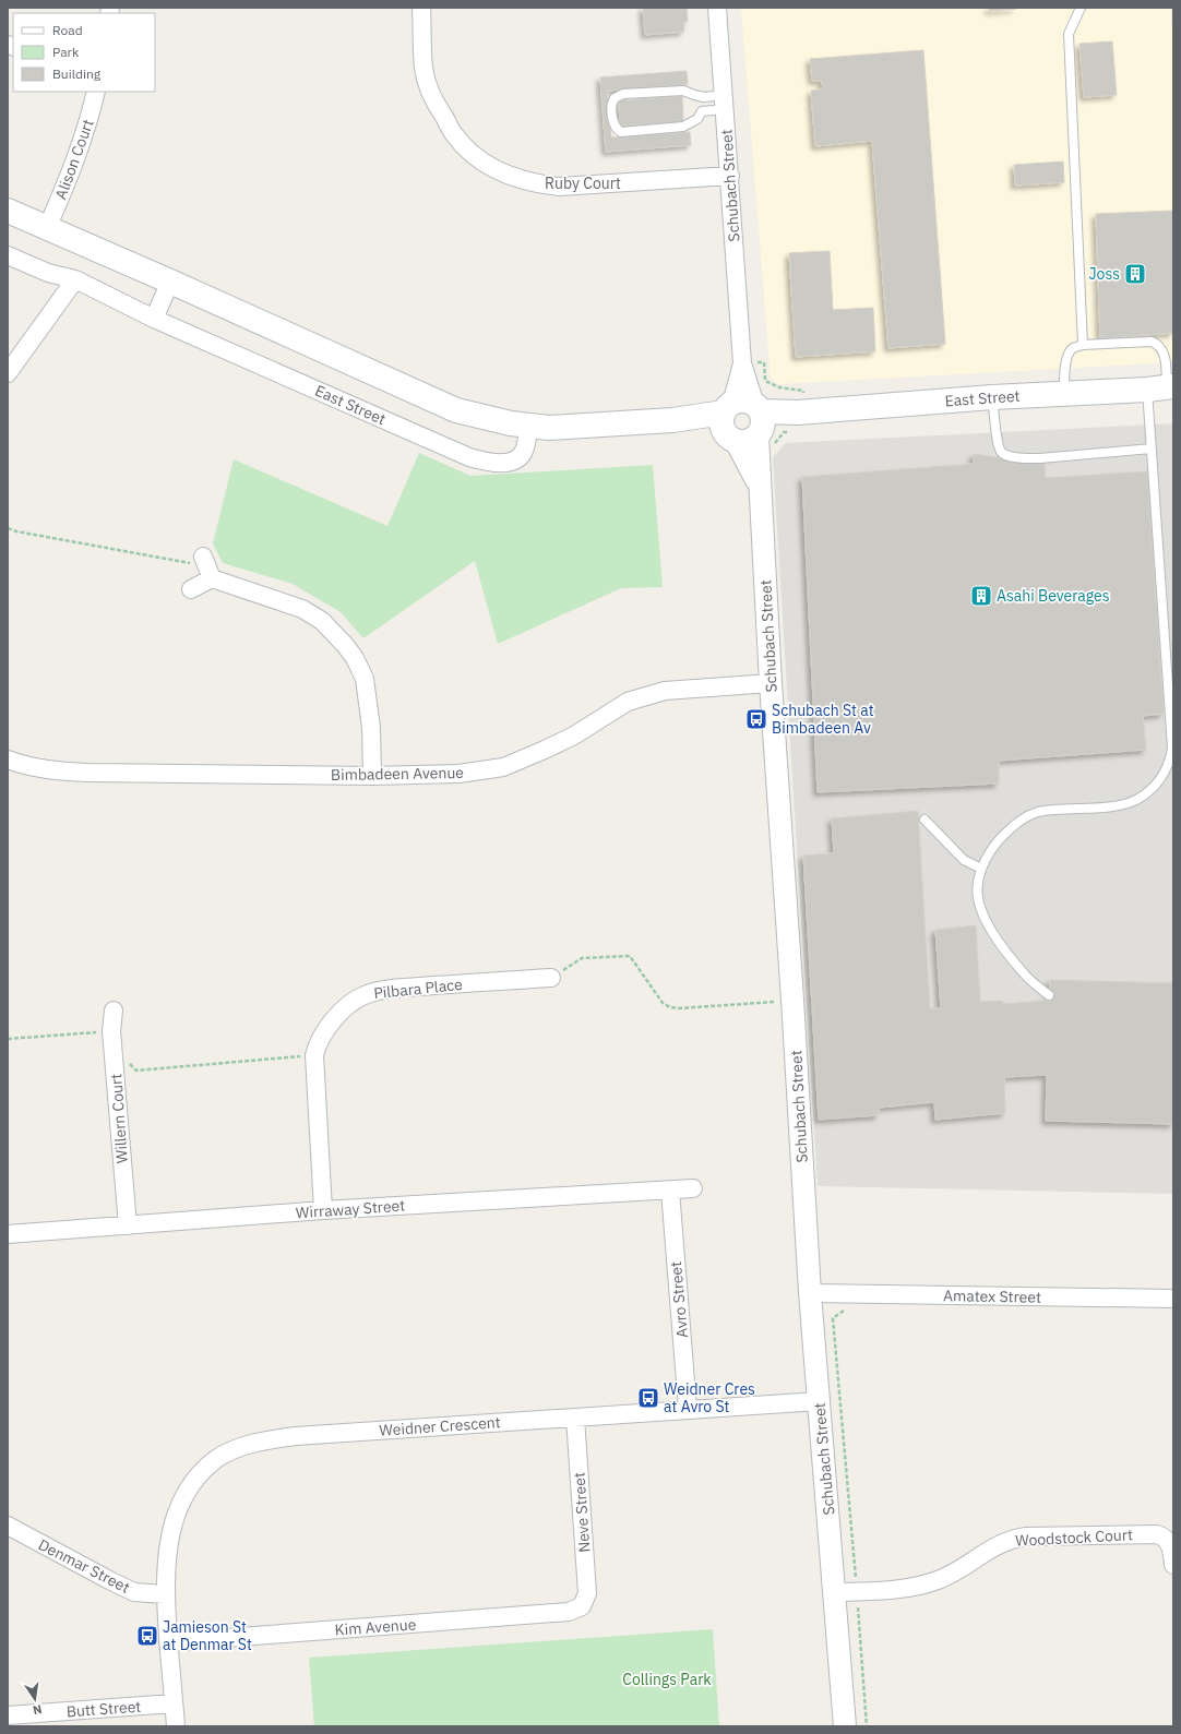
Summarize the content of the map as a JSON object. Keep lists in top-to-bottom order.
{
  "streets": {
    "main road": ["East Street"],
    "street": [
      "Alison Court",
      "Ruby Court",
      "Schubach Street",
      "Bimbadeen Avenue",
      "Pilbara Place",
      "Willern Court",
      "Wirraway Street",
      "Amatex Street",
      "Avro Street",
      "Weidner Crescent",
      "Neve Street",
      "Woodstock Court",
      "Denmar Street",
      "Kim Avenue",
      "Butt Street"
    ]
  },
  "crossings": [
    ["Alison Court", "East Street"],
    ["Ruby Court", "Schubach Street"],
    ["Schubach Street", "East Street"],
    ["Schubach Street", "Bimbadeen Avenue"],
    ["Schubach Street", "Amatex Street"],
    ["Schubach Street", "Weidner Crescent"],
    ["Schubach Street", "Woodstock Court"],
    ["Pilbara Place", "Wirraway Street"],
    ["Willern Court", "Wirraway Street"],
    ["Wirraway Street", "Avro Street"],
    ["Avro Street", "Weidner Crescent"],
    ["Weidner Crescent", "Neve Street"],
    ["Weidner Crescent", "Denmar Street"],
    ["Weidner Crescent", "Kim Avenue"],
    ["Weidner Crescent", "Butt Street"],
    ["Neve Street", "Kim Avenue"]
  ],
  "parks": ["Collings Park"],
  "places": {
    "building": ["Joss", "Asahi Beverages"],
    "bus stop": ["Schubach St at Bimbadeen Av", "Weidner Cres at Avro St", "Jamieson St at Denmar St"]
  },
  "legend": ["Road", "Park", "Building"],
  "north": "bottom"
}
